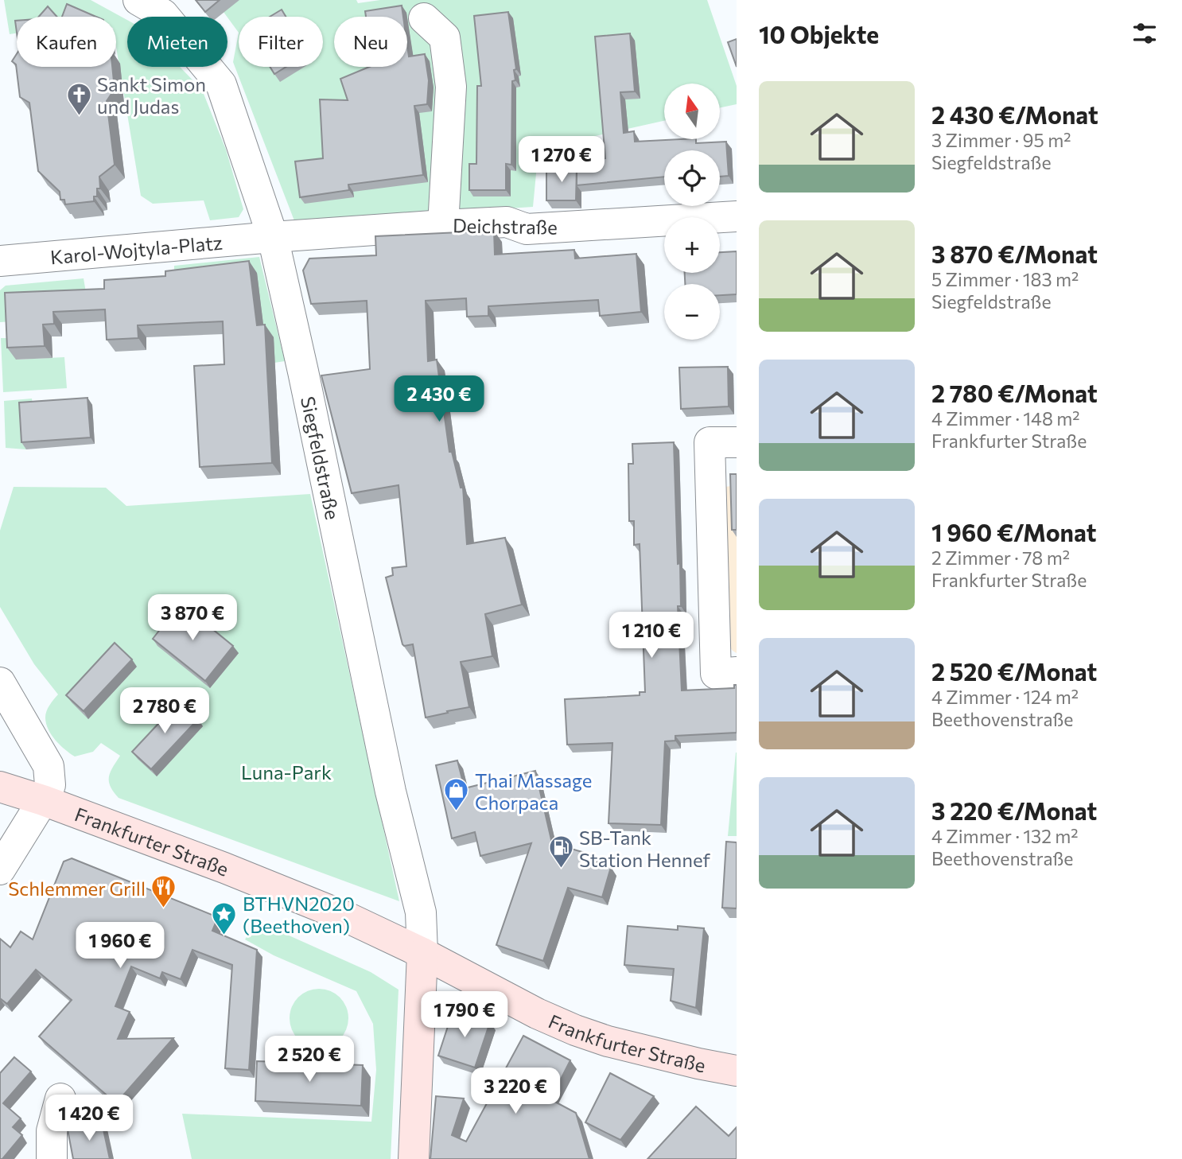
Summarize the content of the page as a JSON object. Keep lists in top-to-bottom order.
{
  "streets": {
    "main road": ["Frankfurter Straße"],
    "street": ["Deichstraße", "Karol-Wojtyla-Platz", "Siegfeldstraße"]
  },
  "crossings": [
    ["Deichstraße", "Karol-Wojtyla-Platz"],
    ["Deichstraße", "Siegfeldstraße"],
    ["Karol-Wojtyla-Platz", "Siegfeldstraße"],
    ["Siegfeldstraße", "Frankfurter Straße"]
  ],
  "parks": ["Luna-Park"],
  "places": {
    "church": ["Sankt Simon und Judas"],
    "shop": ["Thai Massage Chorpaca"],
    "fuel station": ["SB-Tank Station Hennef"],
    "restaurant": ["Schlemmer Grill"],
    "place": ["BTHVN2020 (Beethoven)"]
  },
  "north": "top",
  "page": {
    "heading": "10 Objekte",
    "chip": [
      "Kaufen",
      "Mieten",
      "Filter",
      "Neu"
    ],
    "list": [
      {
        "name": "2 430 €/Monat",
        "note": "3 Zimmer · 95 m² · Siegfeldstraße"
      },
      {
        "name": "3 870 €/Monat",
        "note": "5 Zimmer · 183 m² · Siegfeldstraße"
      },
      {
        "name": "2 780 €/Monat",
        "note": "4 Zimmer · 148 m² · Frankfurter Straße"
      },
      {
        "name": "1 960 €/Monat",
        "note": "2 Zimmer · 78 m² · Frankfurter Straße"
      },
      {
        "name": "2 520 €/Monat",
        "note": "4 Zimmer · 124 m² · Beethovenstraße"
      },
      {
        "name": "3 220 €/Monat",
        "note": "4 Zimmer · 132 m² · Beethovenstraße"
      }
    ],
    "map_buttons": ["+", "−"],
    "price": [
      "1 270 €",
      "2 430 €",
      "3 870 €",
      "1 210 €",
      "2 780 €",
      "1 960 €",
      "1 790 €",
      "2 520 €",
      "3 220 €",
      "1 420 €"
    ]
  }
}
